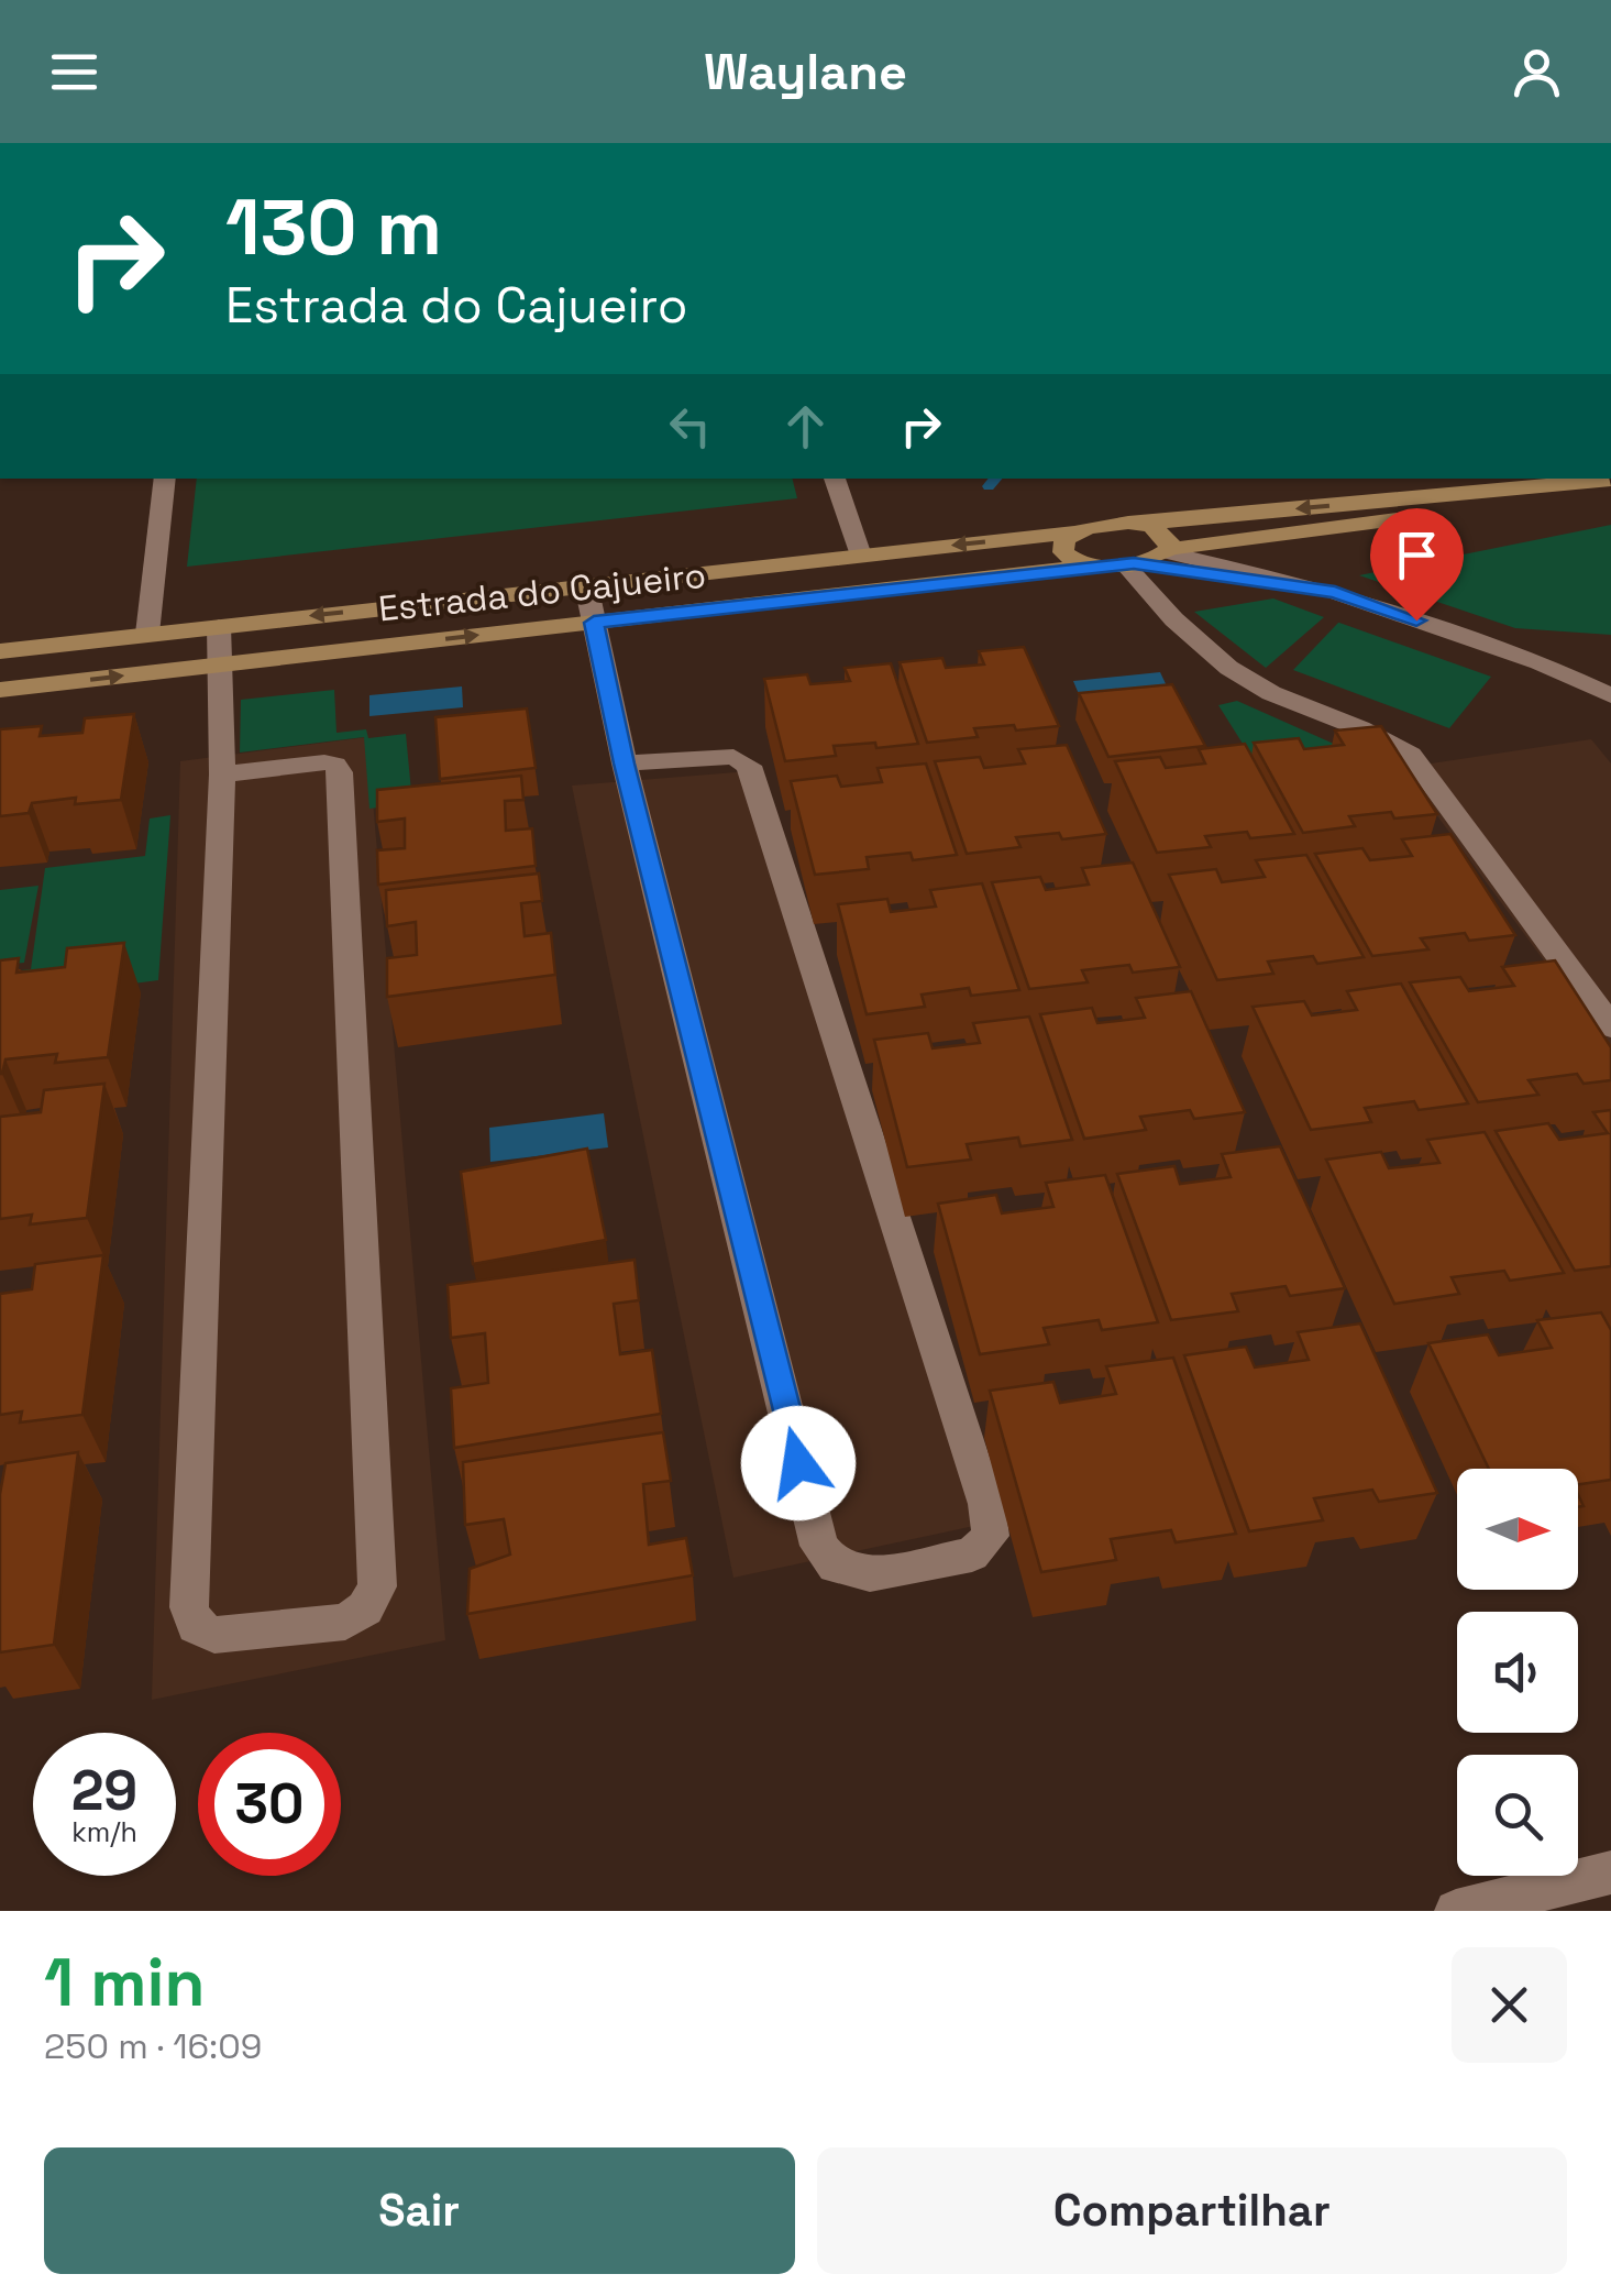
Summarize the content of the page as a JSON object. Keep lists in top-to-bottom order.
{
  "streets": {
    "main road": ["Estrada do Cajueiro"]
  },
  "north": "right",
  "page": {
    "header": "Waylane",
    "turn": ["130 m", "Estrada do Cajueiro"],
    "speed": "29 km/h",
    "limit": "30",
    "heading": ["1 min", "250 m · 16:09"],
    "buttons": ["Sair", "Compartilhar"]
  }
}
